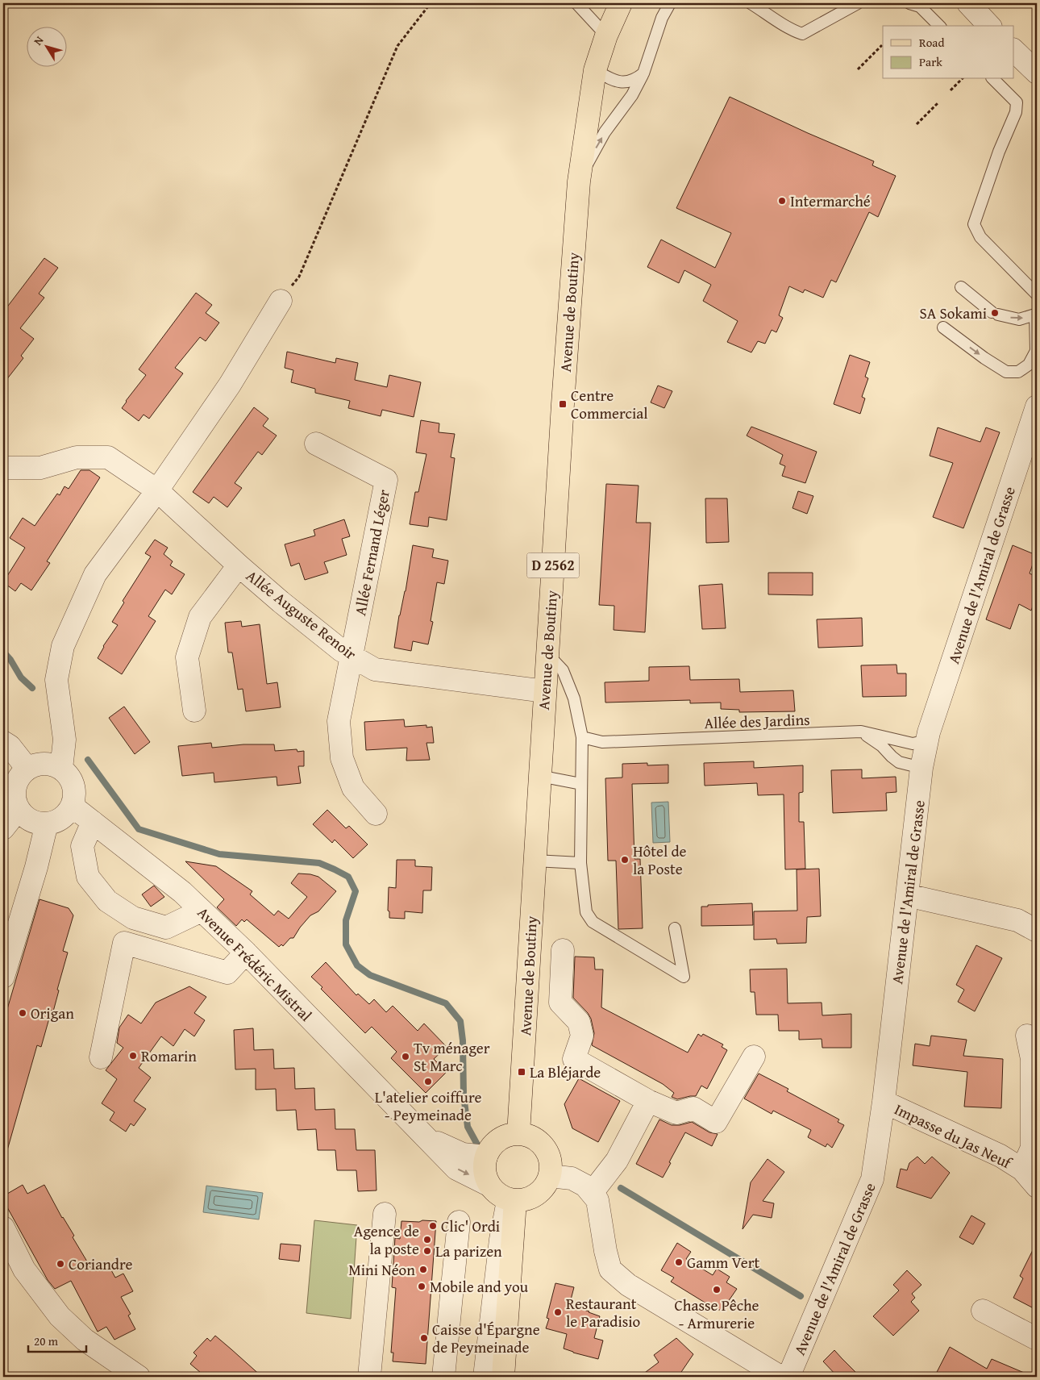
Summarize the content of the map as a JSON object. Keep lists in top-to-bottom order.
{
  "streets": {
    "main road": ["Avenue de Boutiny", "D 2562"],
    "street": [
      "Allée Fernand Léger",
      "Avenue de l'Amiral de Grasse",
      "Allée Auguste Renoir",
      "Avenue Frédéric Mistral",
      "Impasse du Jas Neuf"
    ],
    "lane": ["Allée des Jardins"]
  },
  "crossings": [
    ["Avenue de Boutiny", "Allée Auguste Renoir"],
    ["Avenue de Boutiny", "Avenue Frédéric Mistral"],
    ["Allée Fernand Léger", "Allée Auguste Renoir"],
    ["Avenue de l'Amiral de Grasse", "Allée des Jardins"],
    ["Avenue de l'Amiral de Grasse", "Impasse du Jas Neuf"]
  ],
  "places": {
    "other": [
      "Intermarché",
      "SA Sokami",
      "Hôtel de la Poste",
      "Origan",
      "Romarin",
      "Tv ménager St Marc",
      "L'atelier coiffure - Peymeinade",
      "Clic' Ordi",
      "Agence de la poste",
      "La parizen",
      "Gamm Vert",
      "Coriandre",
      "Mini Néon",
      "Mobile and you",
      "Chasse Pêche - Armurerie",
      "Restaurant le Paradisio",
      "Caisse d'Épargne de Peymeinade"
    ],
    "transit": ["Centre Commercial", "La Bléjarde"]
  },
  "legend": ["Road", "Park"],
  "scale_bar": "20 m",
  "north": "top left"
}
